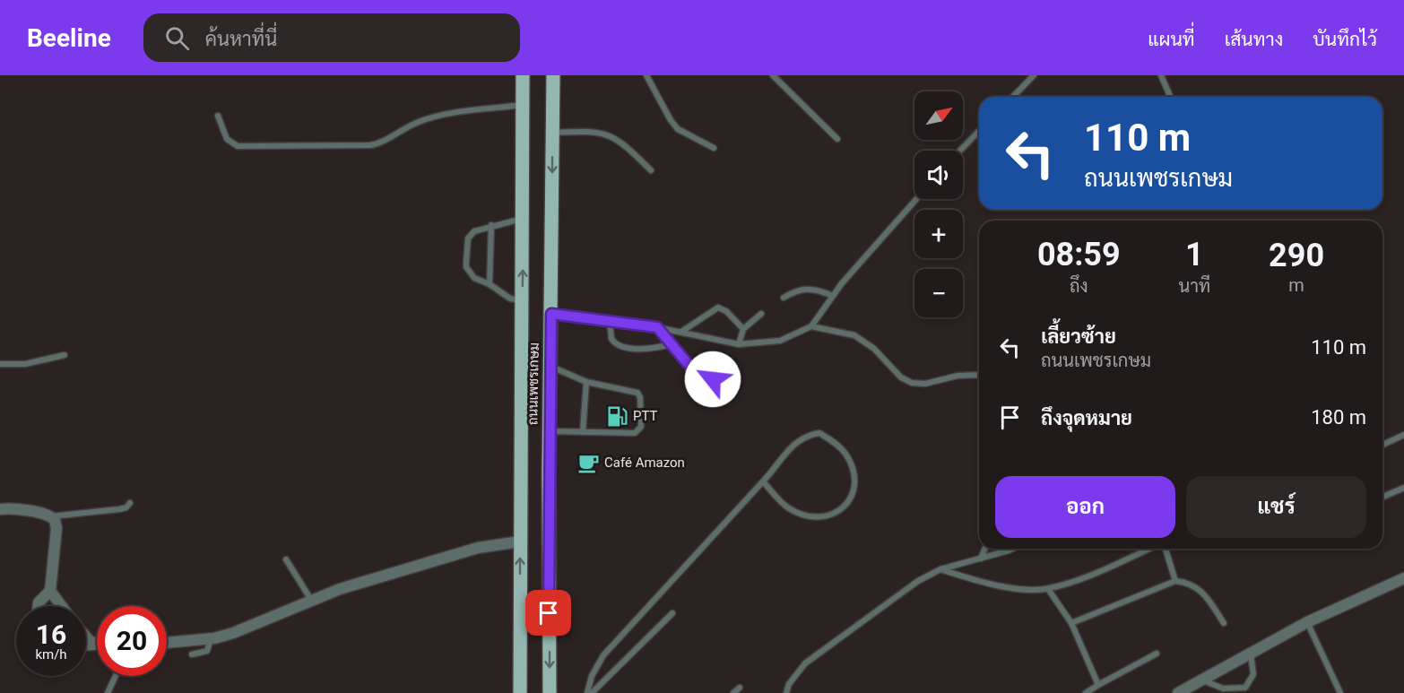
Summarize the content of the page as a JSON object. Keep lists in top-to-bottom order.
{
  "streets": {
    "main road": ["ถนนเพชรเกษม"]
  },
  "places": {
    "fuel station": ["PTT"],
    "cafe": ["Café Amazon"]
  },
  "north": "top right",
  "page": {
    "header": "Beeline",
    "search": "ค้นหาที่นี่",
    "nav": ["แผนที่", "เส้นทาง", "บันทึกไว้"],
    "map_buttons": ["+", "−"],
    "turn": ["110 m", "ถนนเพชรเกษม"],
    "eta": [
      "08:59",
      "ถึง",
      "1",
      "นาที",
      "290",
      "m"
    ],
    "list": [
      {
        "name": "เลี้ยวซ้าย",
        "note": "ถนนเพชรเกษม",
        "value": "110 m"
      },
      {
        "name": "ถึงจุดหมาย",
        "value": "180 m"
      }
    ],
    "buttons": ["ออก", "แชร์"],
    "speed": "16 km/h",
    "limit": "20"
  }
}
